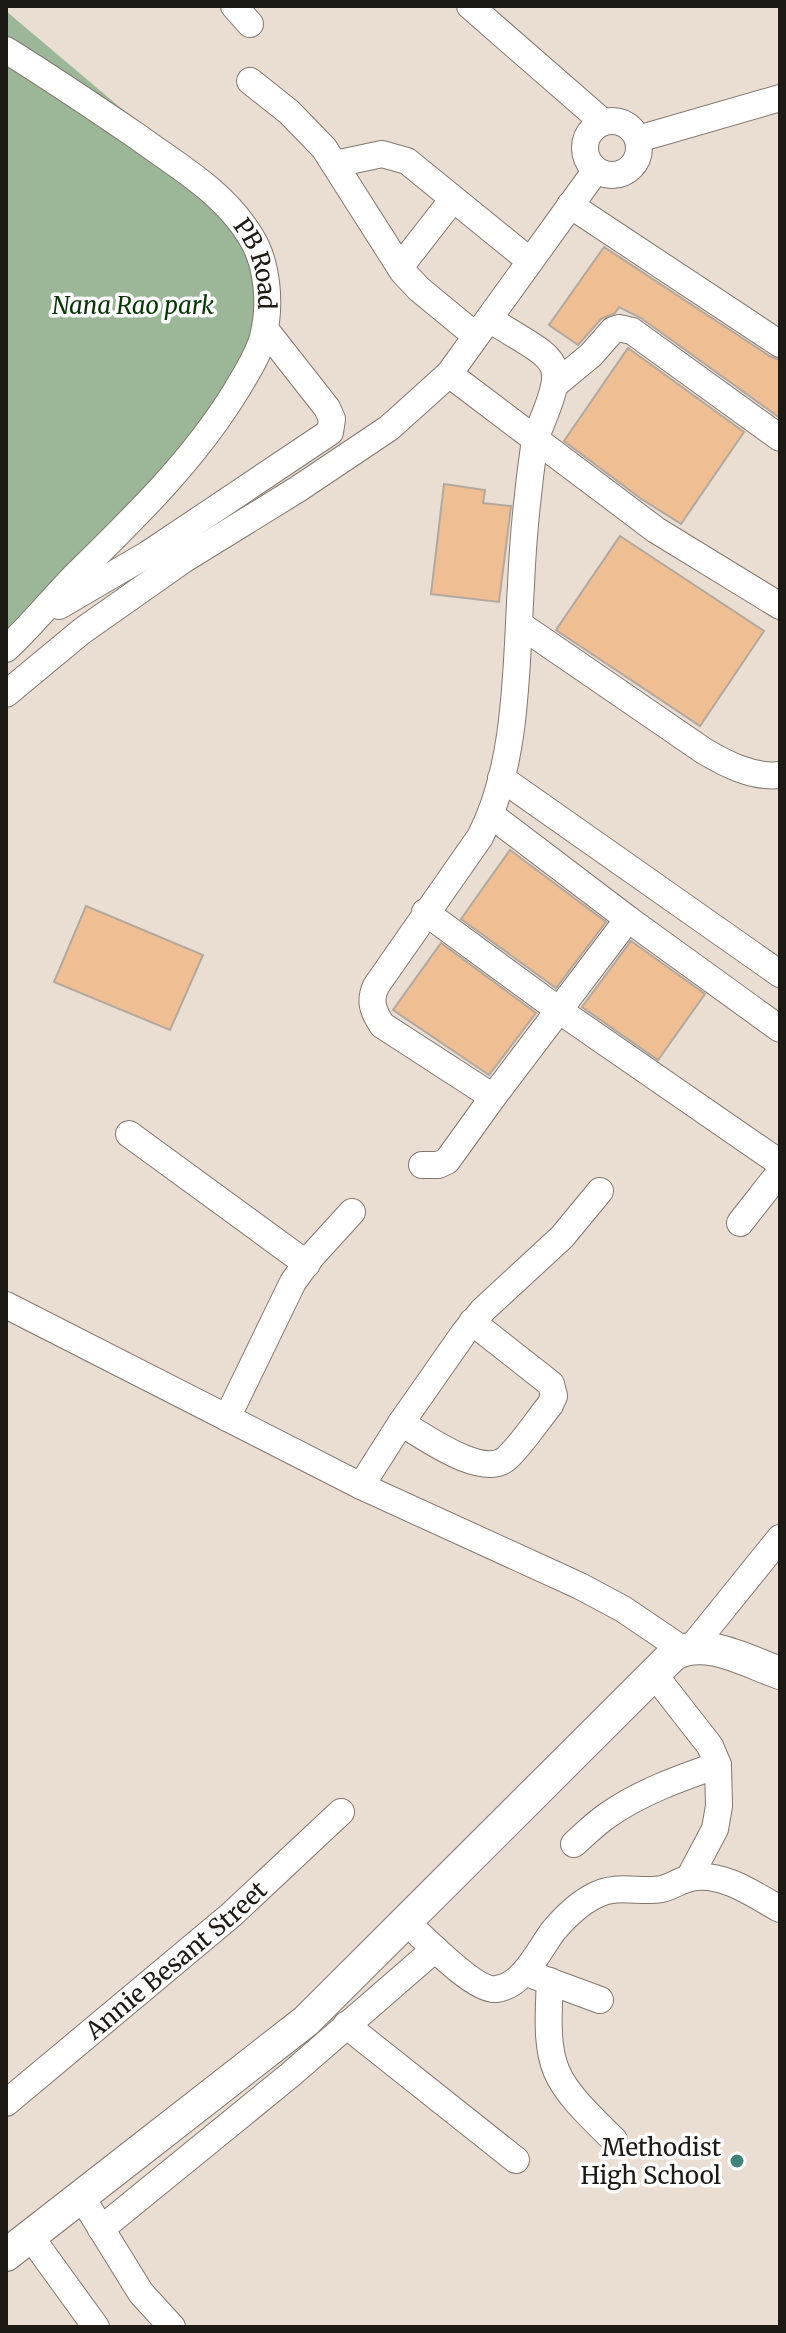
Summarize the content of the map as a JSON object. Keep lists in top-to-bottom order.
{
  "streets": {
    "street": ["PB Road", "Annie Besant Street"]
  },
  "parks": ["Nana Rao park"],
  "places": ["Methodist High School"]
}
